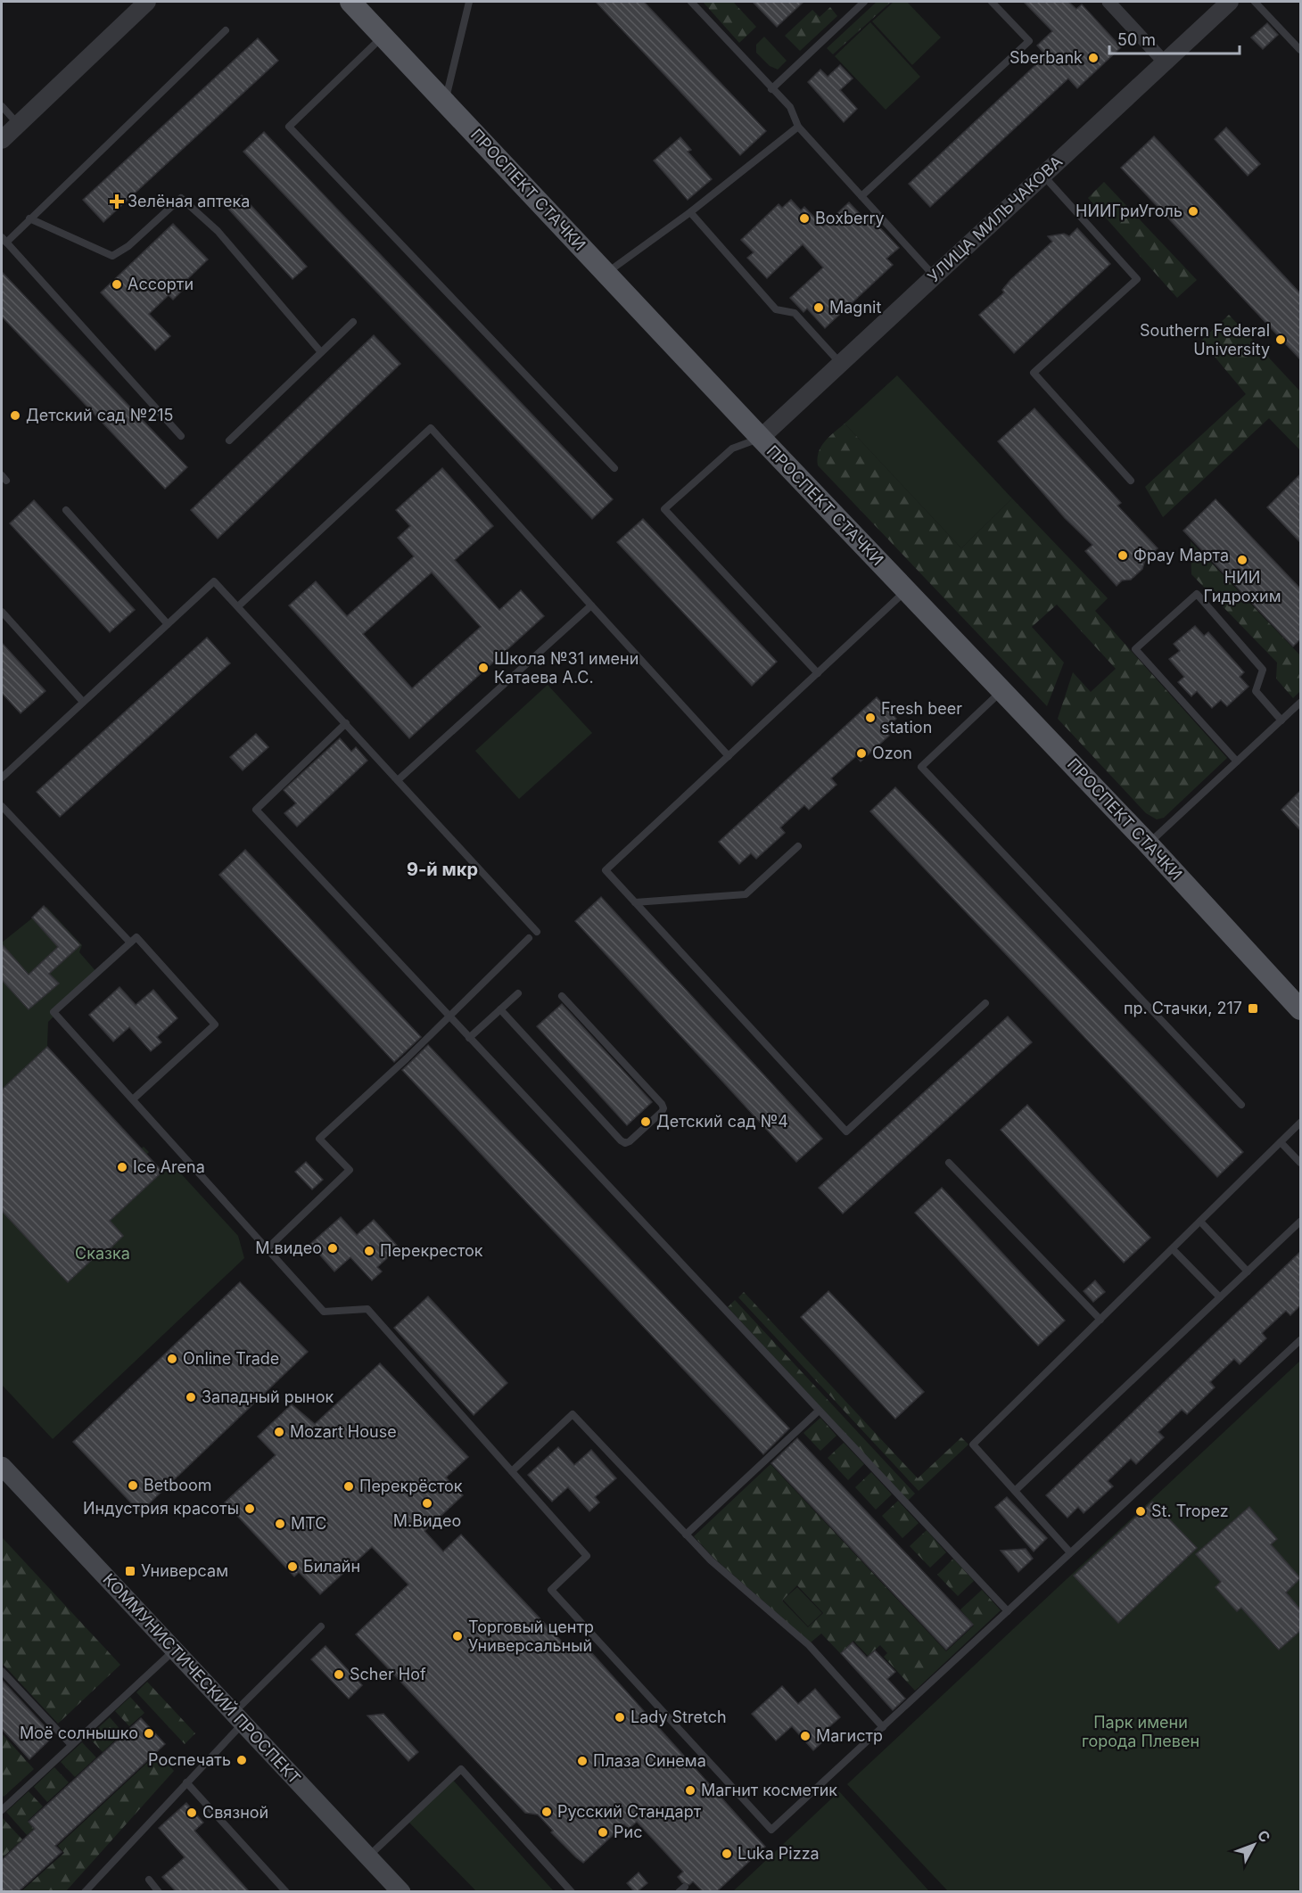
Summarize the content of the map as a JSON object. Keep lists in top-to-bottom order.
{
  "streets": {
    "main road": ["ПРОСПЕКТ СТАЧКИ", "КОММУНИСТИЧЕСКИЙ ПРОСПЕКТ"],
    "street": ["УЛИЦА МИЛЬЧАКОВА"]
  },
  "crossings": [
    ["ПРОСПЕКТ СТАЧКИ", "УЛИЦА МИЛЬЧАКОВА"]
  ],
  "districts": ["9-й мкр"],
  "parks": ["Сказка", "Парк имени города Плевен"],
  "places": {
    "other": [
      "Sberbank",
      "НИИГриУголь",
      "Boxberry",
      "Ассорти",
      "Magnit",
      "Southern Federal University",
      "Детский сад №215",
      "Фрау Марта",
      "НИИ Гидрохим",
      "Школа №31 имени Катаева А.С.",
      "Fresh beer station",
      "Ozon",
      "Детский сад №4",
      "Ice Arena",
      "М.видео",
      "Перекресток",
      "Online Trade",
      "Западный рынок",
      "Mozart House",
      "Betboom",
      "Перекрёсток",
      "М.Видео",
      "Индустрия красоты",
      "St. Tropez",
      "МТС",
      "Билайн",
      "Торговый центр Универсальный",
      "Scher Hof",
      "Lady Stretch",
      "Моё солнышко",
      "Магистр",
      "Роспечать",
      "Плаза Синема",
      "Магнит косметик",
      "Русский Стандарт",
      "Связной",
      "Рис",
      "Luka Pizza"
    ],
    "health": ["Зелёная аптека"],
    "transit": ["пр. Стачки, 217", "Универсам"]
  },
  "scale_bar": "50 m",
  "north": "top right"
}
